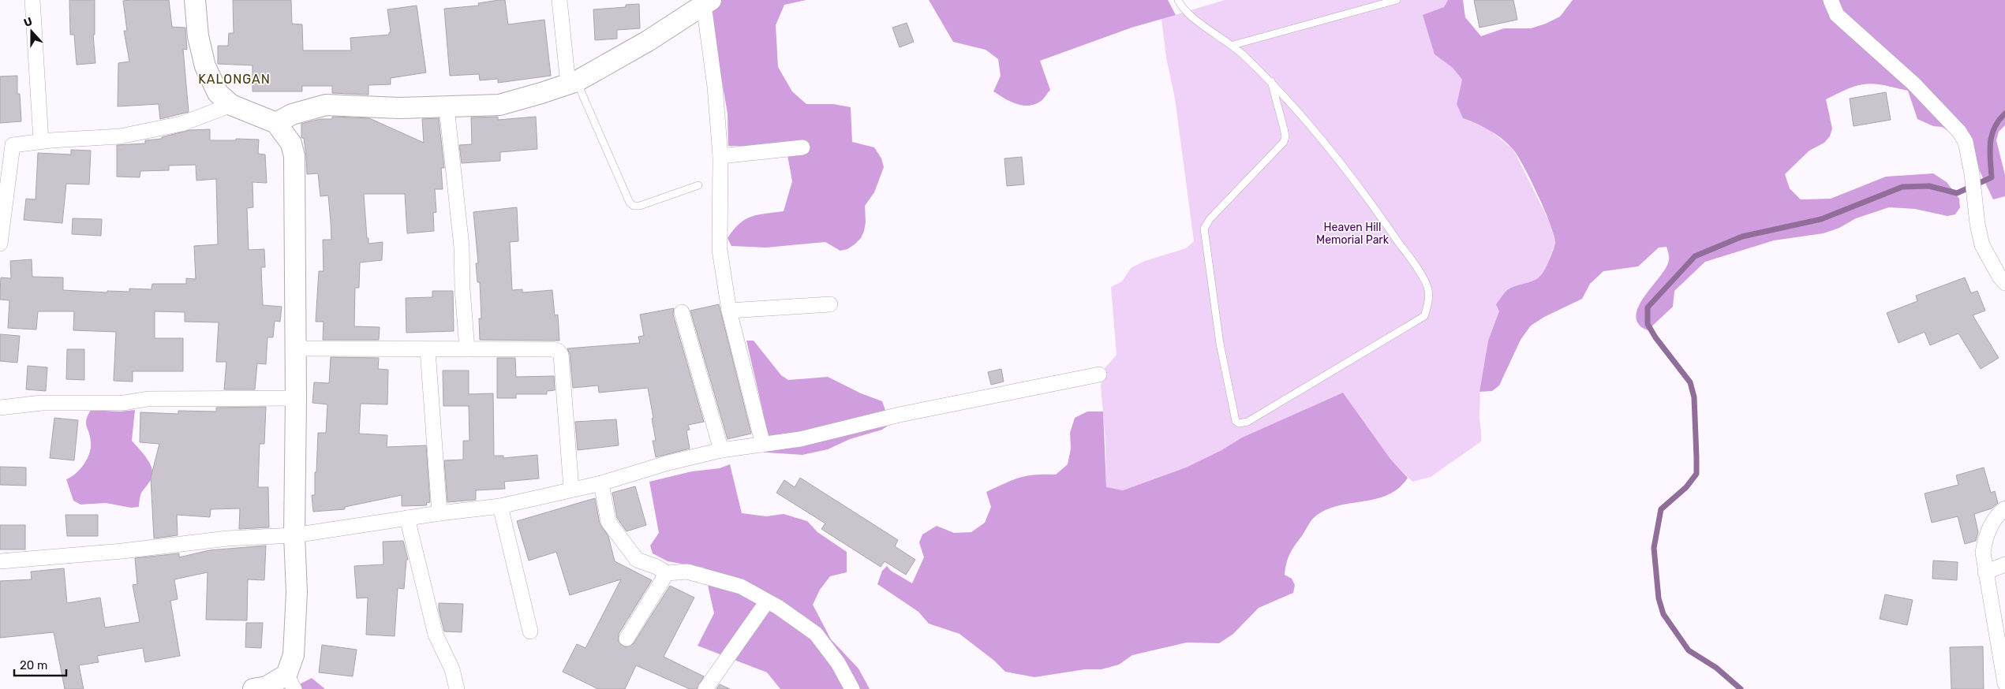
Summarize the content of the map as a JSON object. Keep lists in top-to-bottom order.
{
  "districts": ["KALONGAN"],
  "parks": ["Heaven Hill Memorial Park"],
  "scale_bar": "20 m",
  "north": "top"
}
